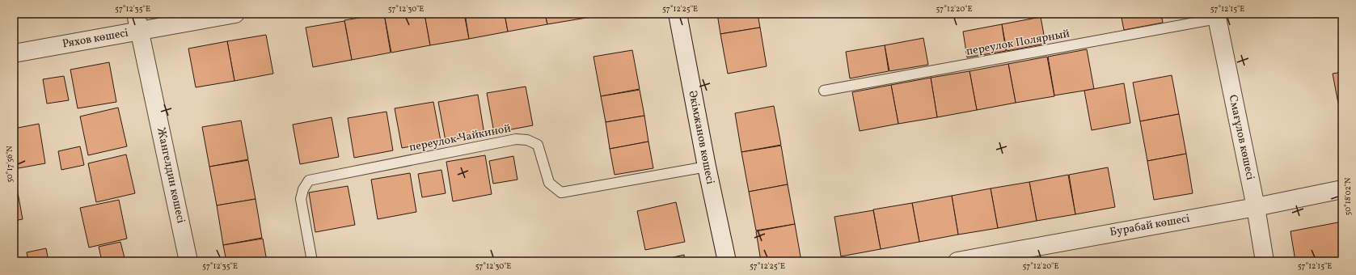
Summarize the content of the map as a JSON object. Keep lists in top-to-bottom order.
{
  "streets": {
    "street": [
      "Ряхов көшесі",
      "Әкімжанов көшесі",
      "Смағұлов көшесі",
      "Жангелдин көшесі",
      "Бурабай көшесі"
    ],
    "lane": ["переулок Полярный", "переулок Чайкиной"]
  },
  "crossings": [
    ["Ряхов көшесі", "Жангелдин көшесі"],
    ["переулок Полярный", "Смағұлов көшесі"],
    ["Әкімжанов көшесі", "переулок Чайкиной"],
    ["Смағұлов көшесі", "Бурабай көшесі"]
  ],
  "coordinates": [
    "57°12'35\"E",
    "57°12'30\"E",
    "57°12'25\"E",
    "57°12'20\"E",
    "57°12'15\"E",
    "50°17'56\"N",
    "50°18'02\"N"
  ]
}
